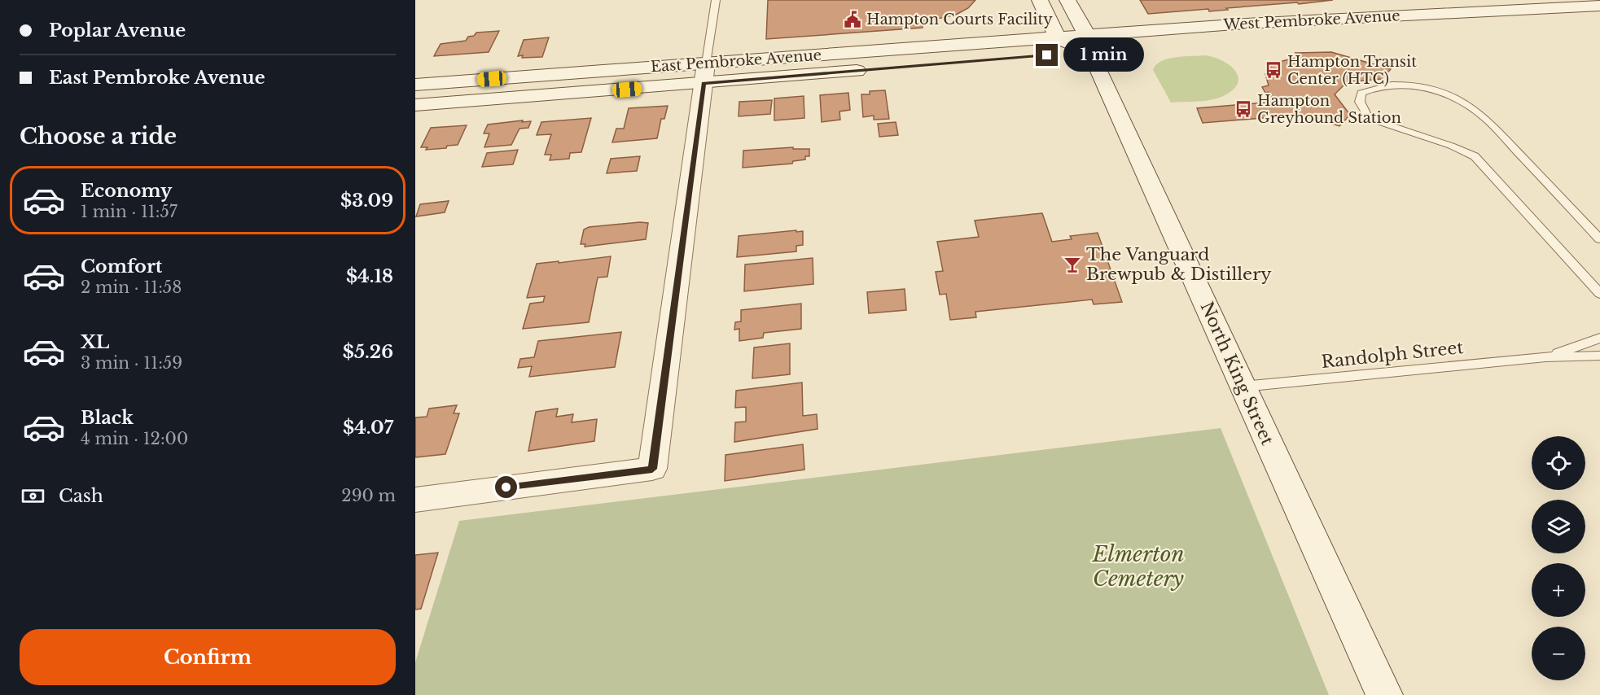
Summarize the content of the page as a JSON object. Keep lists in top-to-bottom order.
{
  "streets": {
    "main road": ["West Pembroke Avenue", "East Pembroke Avenue", "North King Street"],
    "lane": ["Randolph Street"]
  },
  "crossings": [
    ["West Pembroke Avenue", "North King Street"],
    ["Randolph Street", "North King Street"]
  ],
  "parks": ["Elmerton Cemetery"],
  "places": {
    "public building": ["Hampton Courts Facility"],
    "bus stop": ["Hampton Transit Center (HTC)", "Hampton Greyhound Station"],
    "bar": ["The Vanguard Brewpub & Distillery"]
  },
  "page": {
    "banner": ["Poplar Avenue", "East Pembroke Avenue"],
    "bubble": "1 min",
    "heading": "Choose a ride",
    "list": [
      {
        "name": "Economy",
        "note": "1 min · 11:57",
        "value": "$3.09"
      },
      {
        "name": "Comfort",
        "note": "2 min · 11:58",
        "value": "$4.18"
      },
      {
        "name": "XL",
        "note": "3 min · 11:59",
        "value": "$5.26"
      },
      {
        "name": "Black",
        "note": "4 min · 12:00",
        "value": "$4.07"
      }
    ],
    "map_buttons": ["+", "−"],
    "pay": ["Cash", "290 m"],
    "buttons": "Confirm"
  }
}
